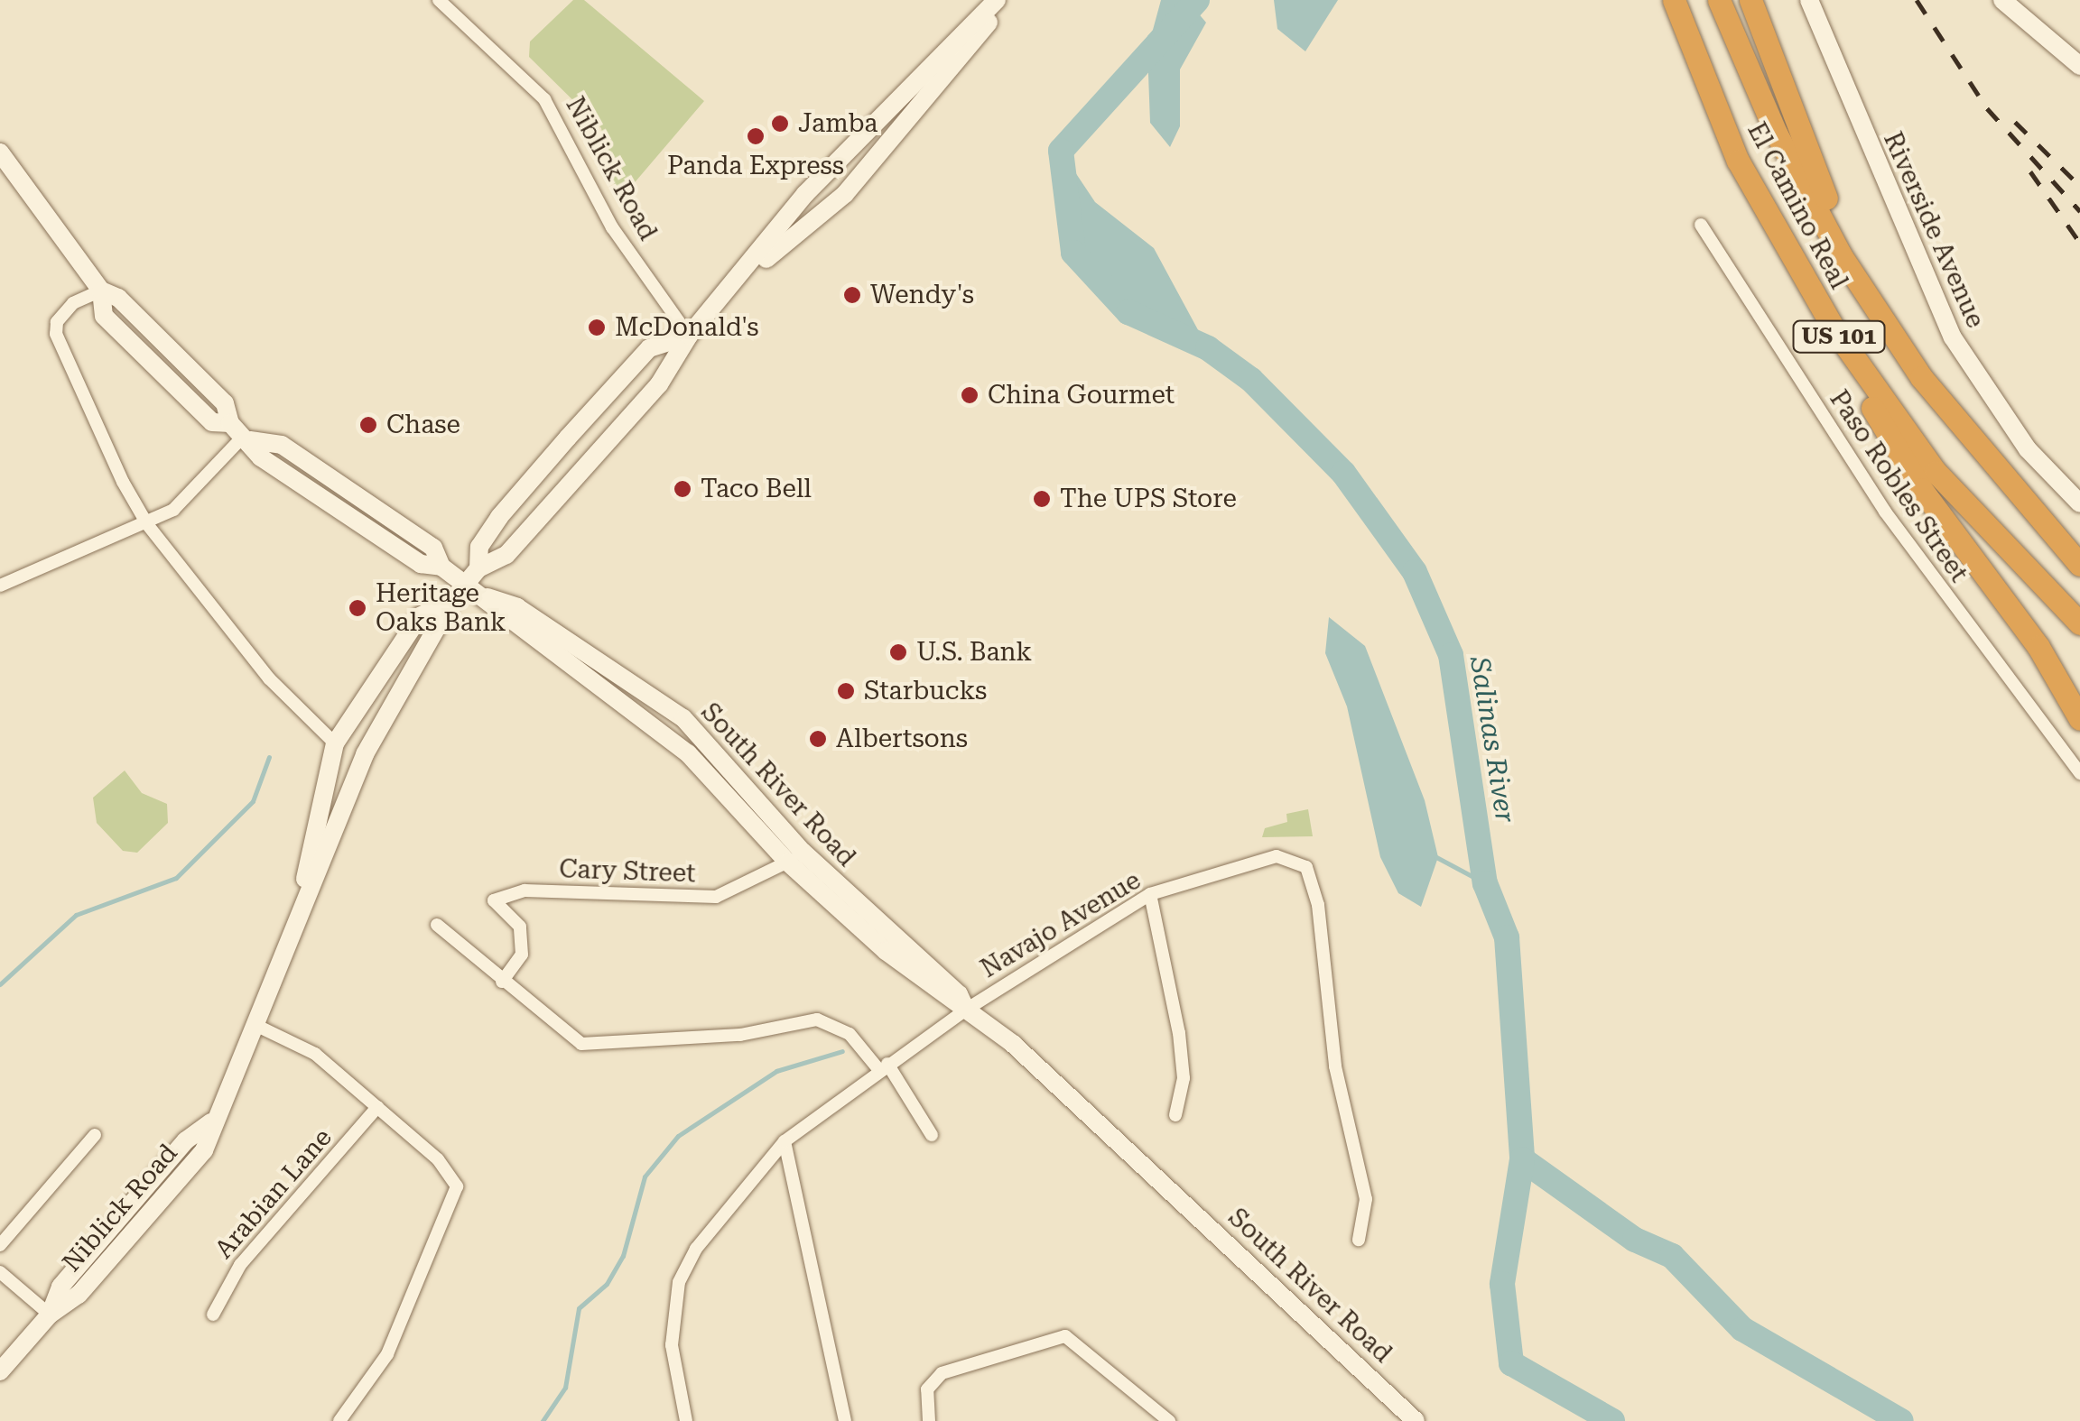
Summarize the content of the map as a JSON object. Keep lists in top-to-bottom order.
{
  "streets": {
    "highway": ["El Camino Real", "US 101"],
    "main road": ["Niblick Road", "Riverside Avenue", "South River Road"],
    "street": [
      "Paso Robles Street",
      "Cary Street",
      "Navajo Avenue",
      "Arabian Lane"
    ]
  },
  "crossings": [
    ["Niblick Road", "South River Road"],
    ["South River Road", "Cary Street"],
    ["South River Road", "Navajo Avenue"]
  ],
  "water": ["Salinas River"],
  "places": [
    "Jamba",
    "Panda Express",
    "Wendy's",
    "McDonald's",
    "China Gourmet",
    "Chase",
    "Taco Bell",
    "The UPS Store",
    "Heritage Oaks Bank",
    "U.S. Bank",
    "Starbucks",
    "Albertsons"
  ]
}
